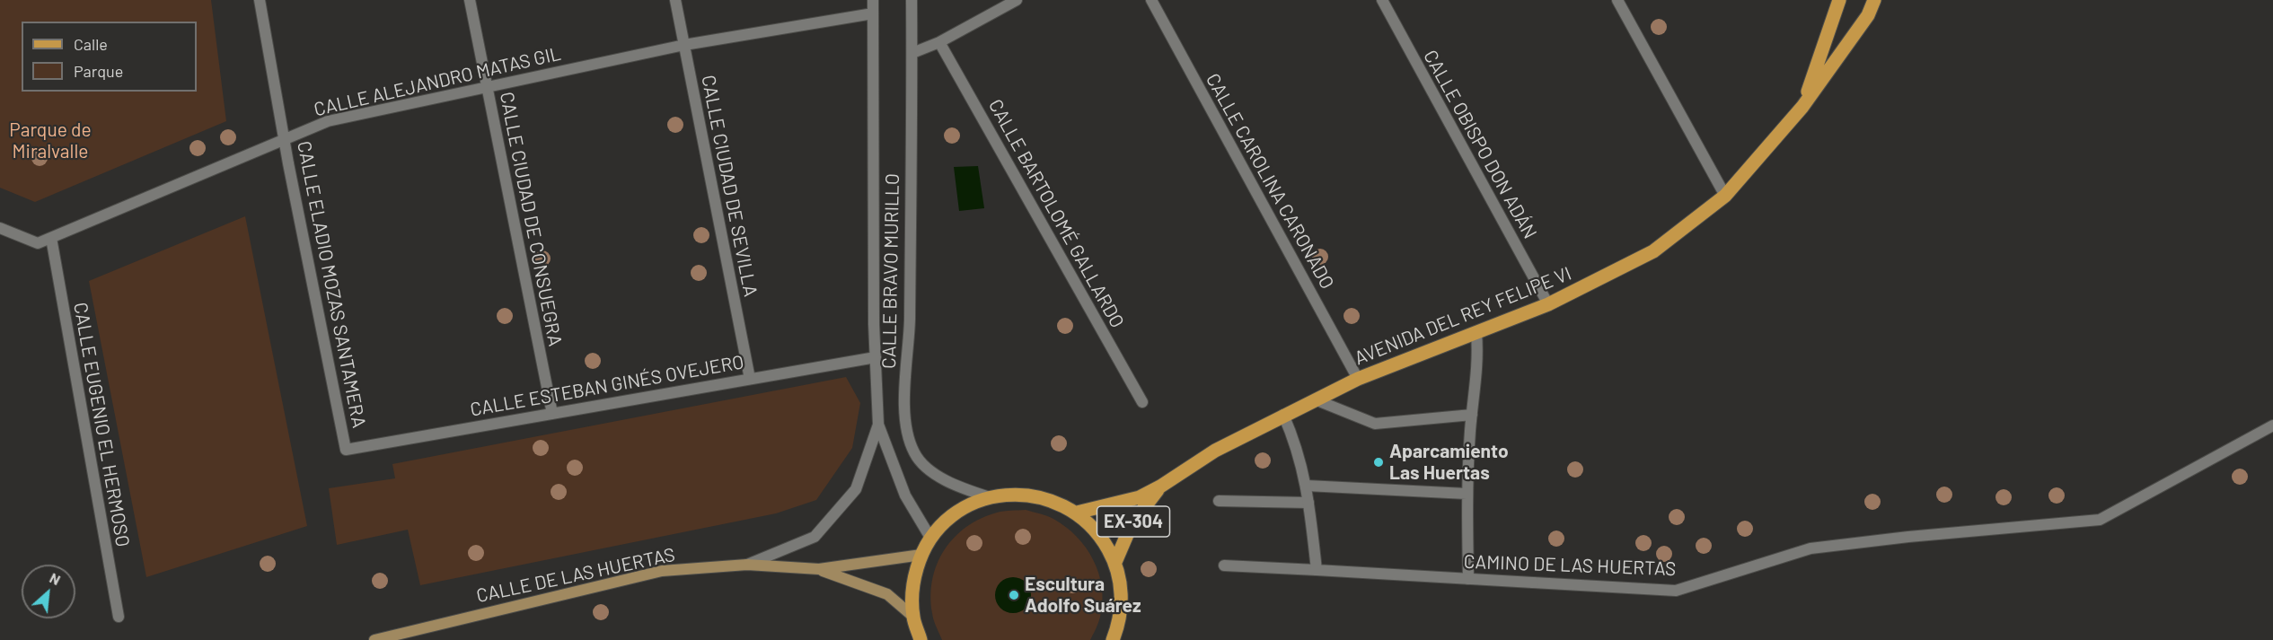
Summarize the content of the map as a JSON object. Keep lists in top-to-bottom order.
{
  "streets": {
    "main road": ["AVENIDA DEL REY FELIPE VI", "EX-304", "CALLE DE LAS HUERTAS"],
    "street": [
      "CALLE ALEJANDRO MATAS GIL",
      "CALLE OBISPO DON ADÁN",
      "CALLE CAROLINA CARONADO",
      "CALLE CIUDAD DE SEVILLA",
      "CALLE BARTOLOMÉ GALLARDO",
      "CALLE CIUDAD DE CONSUEGRA",
      "CALLE BRAVO MURILLO",
      "CALLE ELADIO MOZAS SANTAMERA",
      "CALLE ESTEBAN GINÉS OVEJERO",
      "CALLE EUGENIO EL HERMOSO",
      "CAMINO DE LAS HUERTAS"
    ]
  },
  "crossings": [
    ["CALLE ALEJANDRO MATAS GIL", "CALLE CIUDAD DE SEVILLA"],
    ["CALLE ALEJANDRO MATAS GIL", "CALLE CIUDAD DE CONSUEGRA"],
    ["CALLE ALEJANDRO MATAS GIL", "CALLE BRAVO MURILLO"],
    ["CALLE ALEJANDRO MATAS GIL", "CALLE ELADIO MOZAS SANTAMERA"],
    ["CALLE ALEJANDRO MATAS GIL", "CALLE EUGENIO EL HERMOSO"],
    ["CALLE OBISPO DON ADÁN", "AVENIDA DEL REY FELIPE VI"],
    ["CALLE CAROLINA CARONADO", "AVENIDA DEL REY FELIPE VI"],
    ["CALLE CIUDAD DE SEVILLA", "CALLE ESTEBAN GINÉS OVEJERO"],
    ["CALLE CIUDAD DE CONSUEGRA", "CALLE ESTEBAN GINÉS OVEJERO"],
    ["CALLE BRAVO MURILLO", "CALLE ESTEBAN GINÉS OVEJERO"],
    ["CALLE BRAVO MURILLO", "CALLE DE LAS HUERTAS"],
    ["CALLE ELADIO MOZAS SANTAMERA", "CALLE ESTEBAN GINÉS OVEJERO"],
    ["AVENIDA DEL REY FELIPE VI", "EX-304"]
  ],
  "parks": ["Parque de Miralvalle"],
  "places": ["Aparcamiento Las Huertas", "Escultura Adolfo Suárez"],
  "legend": ["Calle", "Parque"],
  "north": "top right"
}
